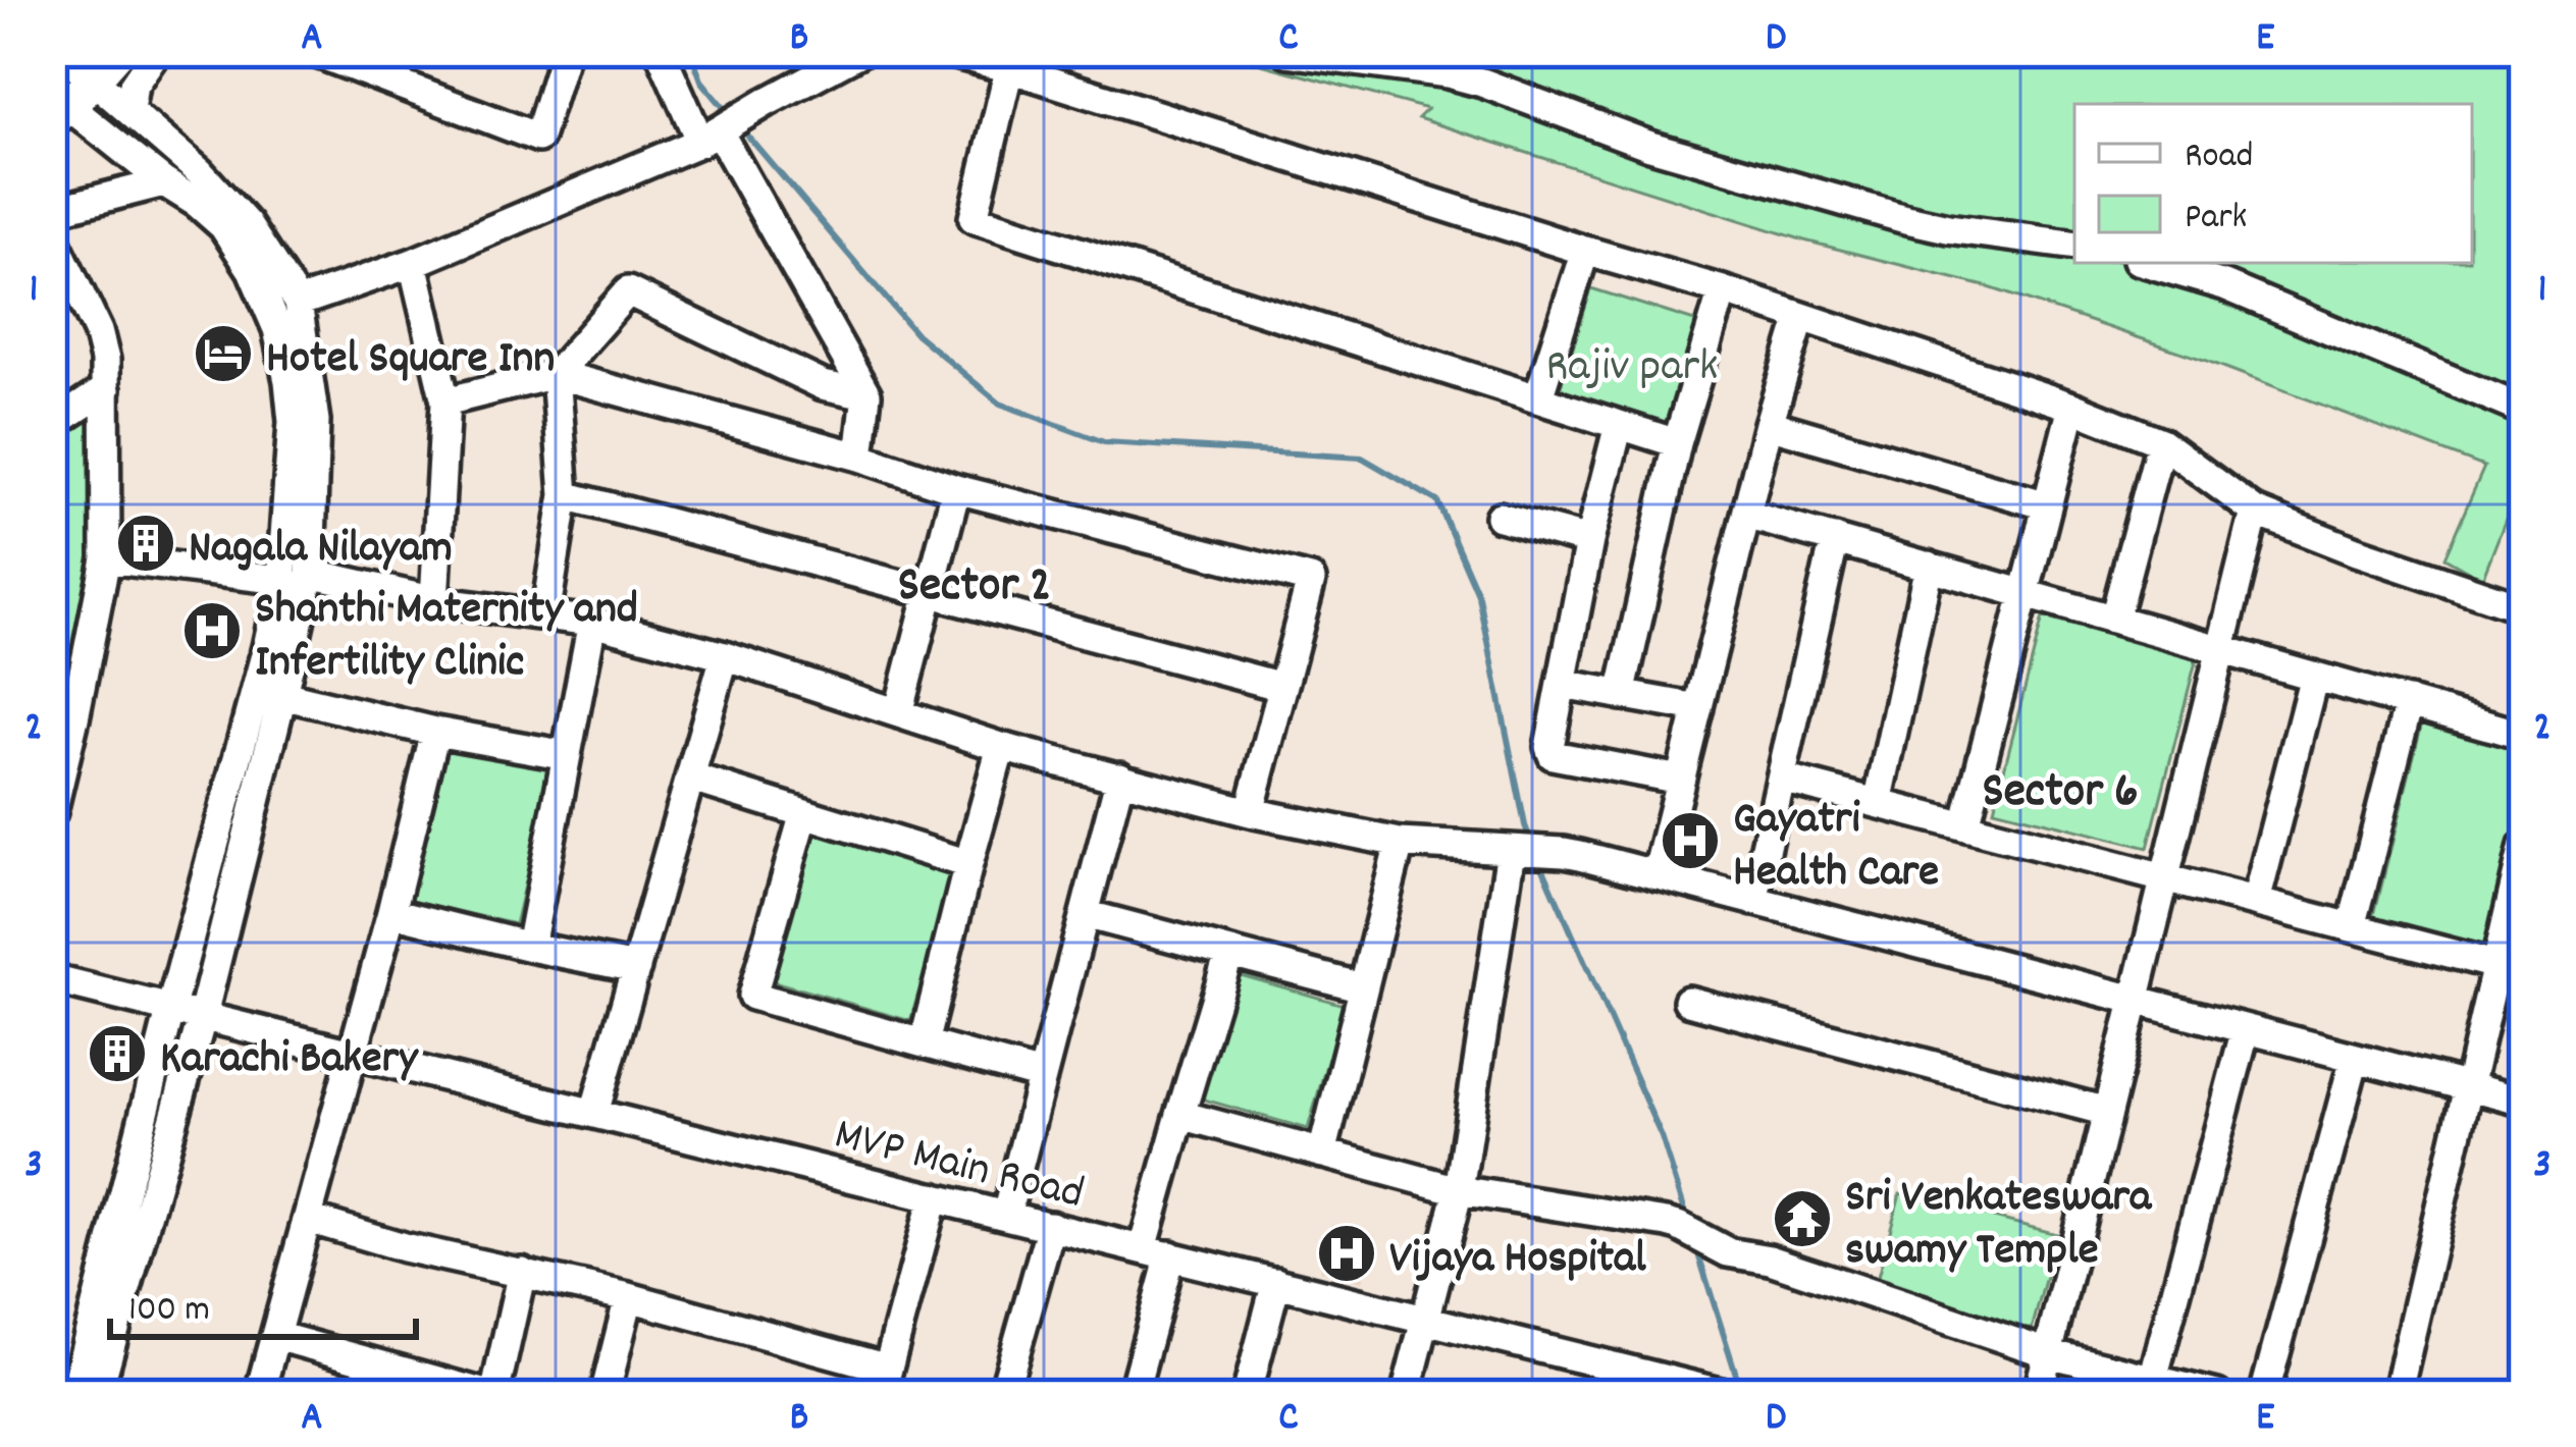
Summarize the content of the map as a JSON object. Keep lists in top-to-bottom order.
{
  "streets": {
    "street": ["MVP Main Road"]
  },
  "districts": ["Sector 2", "Sector 6"],
  "parks": ["Rajiv park"],
  "places": {
    "hotel": ["Hotel Square Inn"],
    "building": ["Nagala Nilayam", "Karachi Bakery"],
    "hospital": ["Shanthi Maternity and Infertility Clinic", "Gayatri Health Care", "Vijaya Hospital"],
    "temple": ["Sri Venkateswara swamy Temple"]
  },
  "legend": ["Road", "Park"],
  "scale_bar": "100 m",
  "grid": {
    "columns": [
      "A",
      "B",
      "C",
      "D",
      "E"
    ],
    "rows": ["1", "2", "3"]
  }
}
